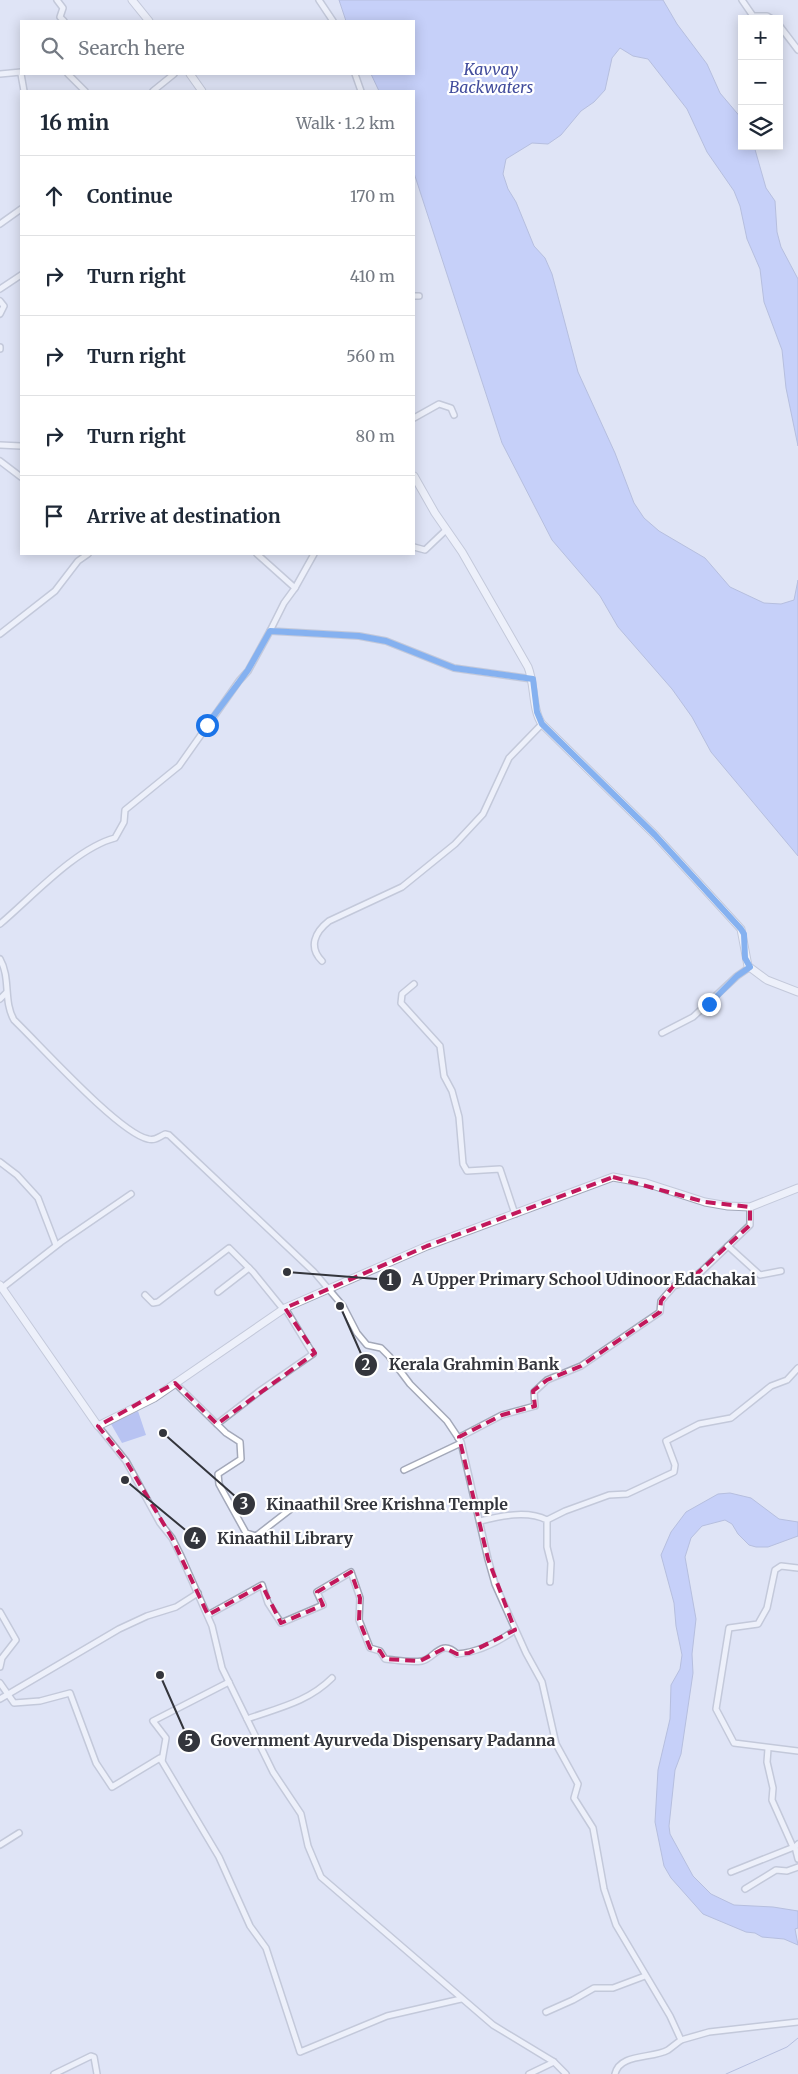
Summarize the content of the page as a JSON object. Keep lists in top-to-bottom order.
{
  "water": ["Kavvay Backwaters"],
  "places": [
    "A Upper Primary School Udinoor Edachakai",
    "Kerala Grahmin Bank",
    "Kinaathil Sree Krishna Temple",
    "Kinaathil Library",
    "Government Ayurveda Dispensary Padanna"
  ],
  "page": {
    "map_buttons": ["+", "−"],
    "search": "Search here",
    "heading": ["16 min", "Walk · 1.2 km"],
    "list": [
      ["Continue", "170 m"],
      ["Turn right", "410 m"],
      ["Turn right", "560 m"],
      ["Turn right", "80 m"],
      "Arrive at destination"
    ]
  }
}
